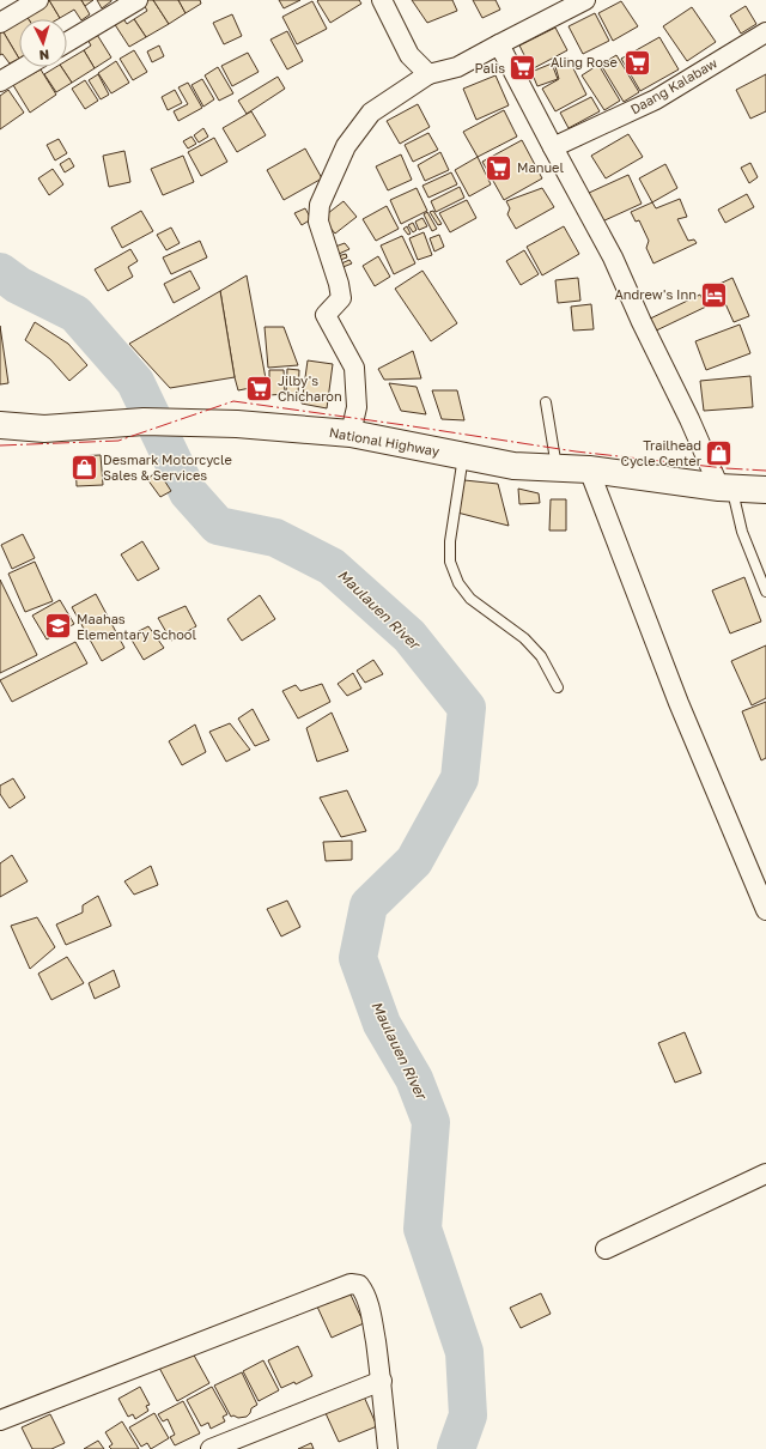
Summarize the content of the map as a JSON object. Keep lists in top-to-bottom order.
{
  "streets": {
    "main road": ["National Highway"],
    "street": ["Daang Kalabaw"]
  },
  "water": ["Maulauen River"],
  "places": {
    "supermarket": [
      "Aling Rose",
      "Palis",
      "Manuel",
      "Jilby's Chicharon"
    ],
    "hotel": ["Andrew's Inn"],
    "shop": ["Trailhead Cycle Center", "Desmark Motorcycle Sales & Services"],
    "school or university": ["Maahas Elementary School"]
  },
  "north": "bottom"
}
